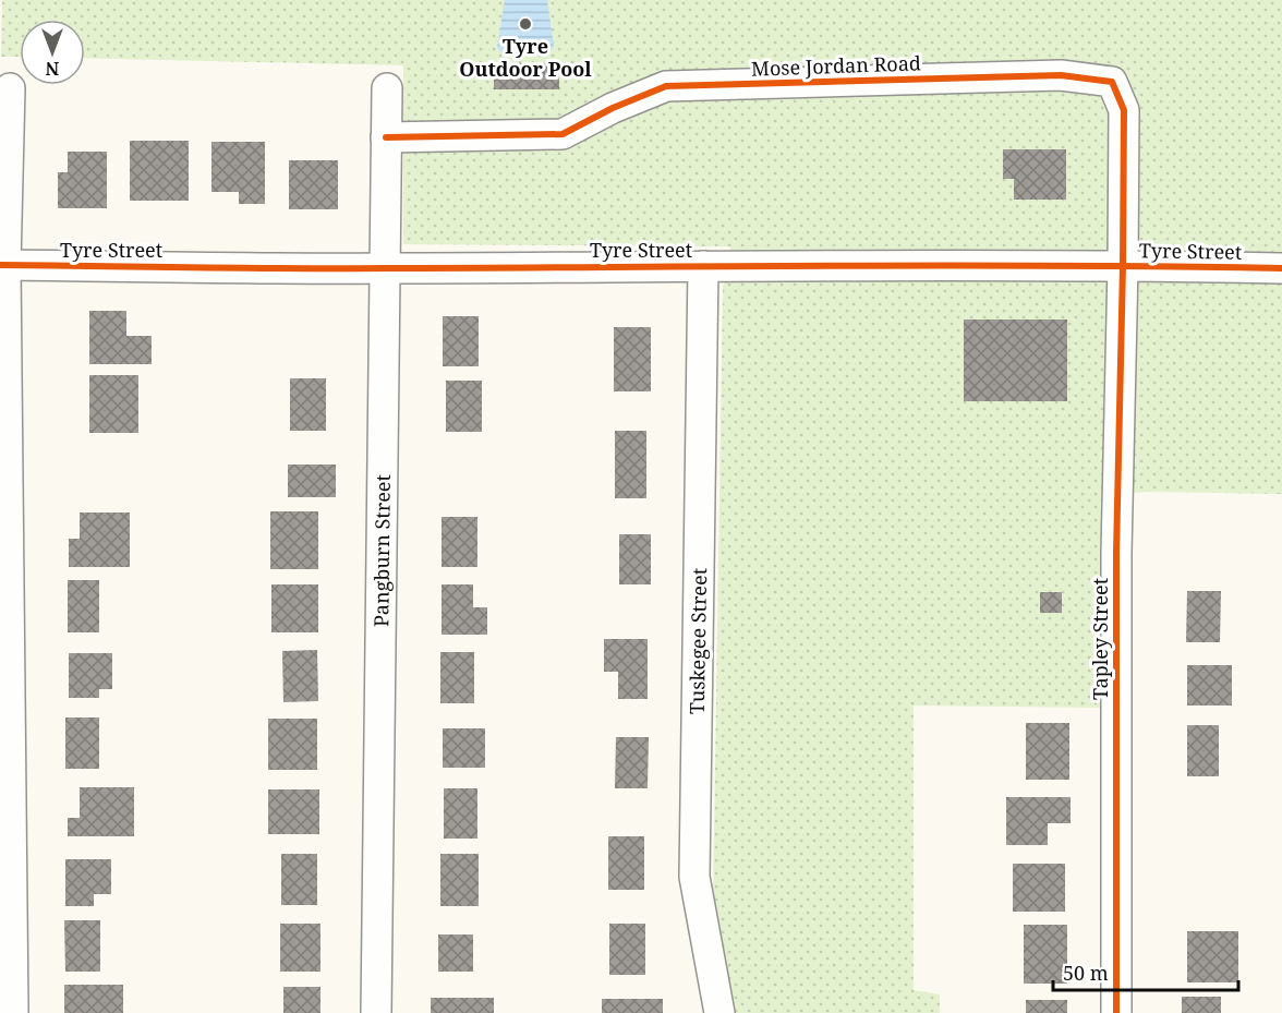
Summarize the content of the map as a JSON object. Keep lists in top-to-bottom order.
{
  "streets": {
    "street": [
      "Mose Jordan Road",
      "Tyre Street",
      "Pangburn Street",
      "Tapley Street",
      "Tuskegee Street"
    ]
  },
  "crossings": [
    ["Mose Jordan Road", "Tyre Street"],
    ["Mose Jordan Road", "Pangburn Street"],
    ["Mose Jordan Road", "Tapley Street"],
    ["Tyre Street", "Pangburn Street"],
    ["Tyre Street", "Tapley Street"],
    ["Tyre Street", "Tuskegee Street"]
  ],
  "places": ["Tyre Outdoor Pool"],
  "scale_bar": "50 m",
  "north": "bottom"
}
